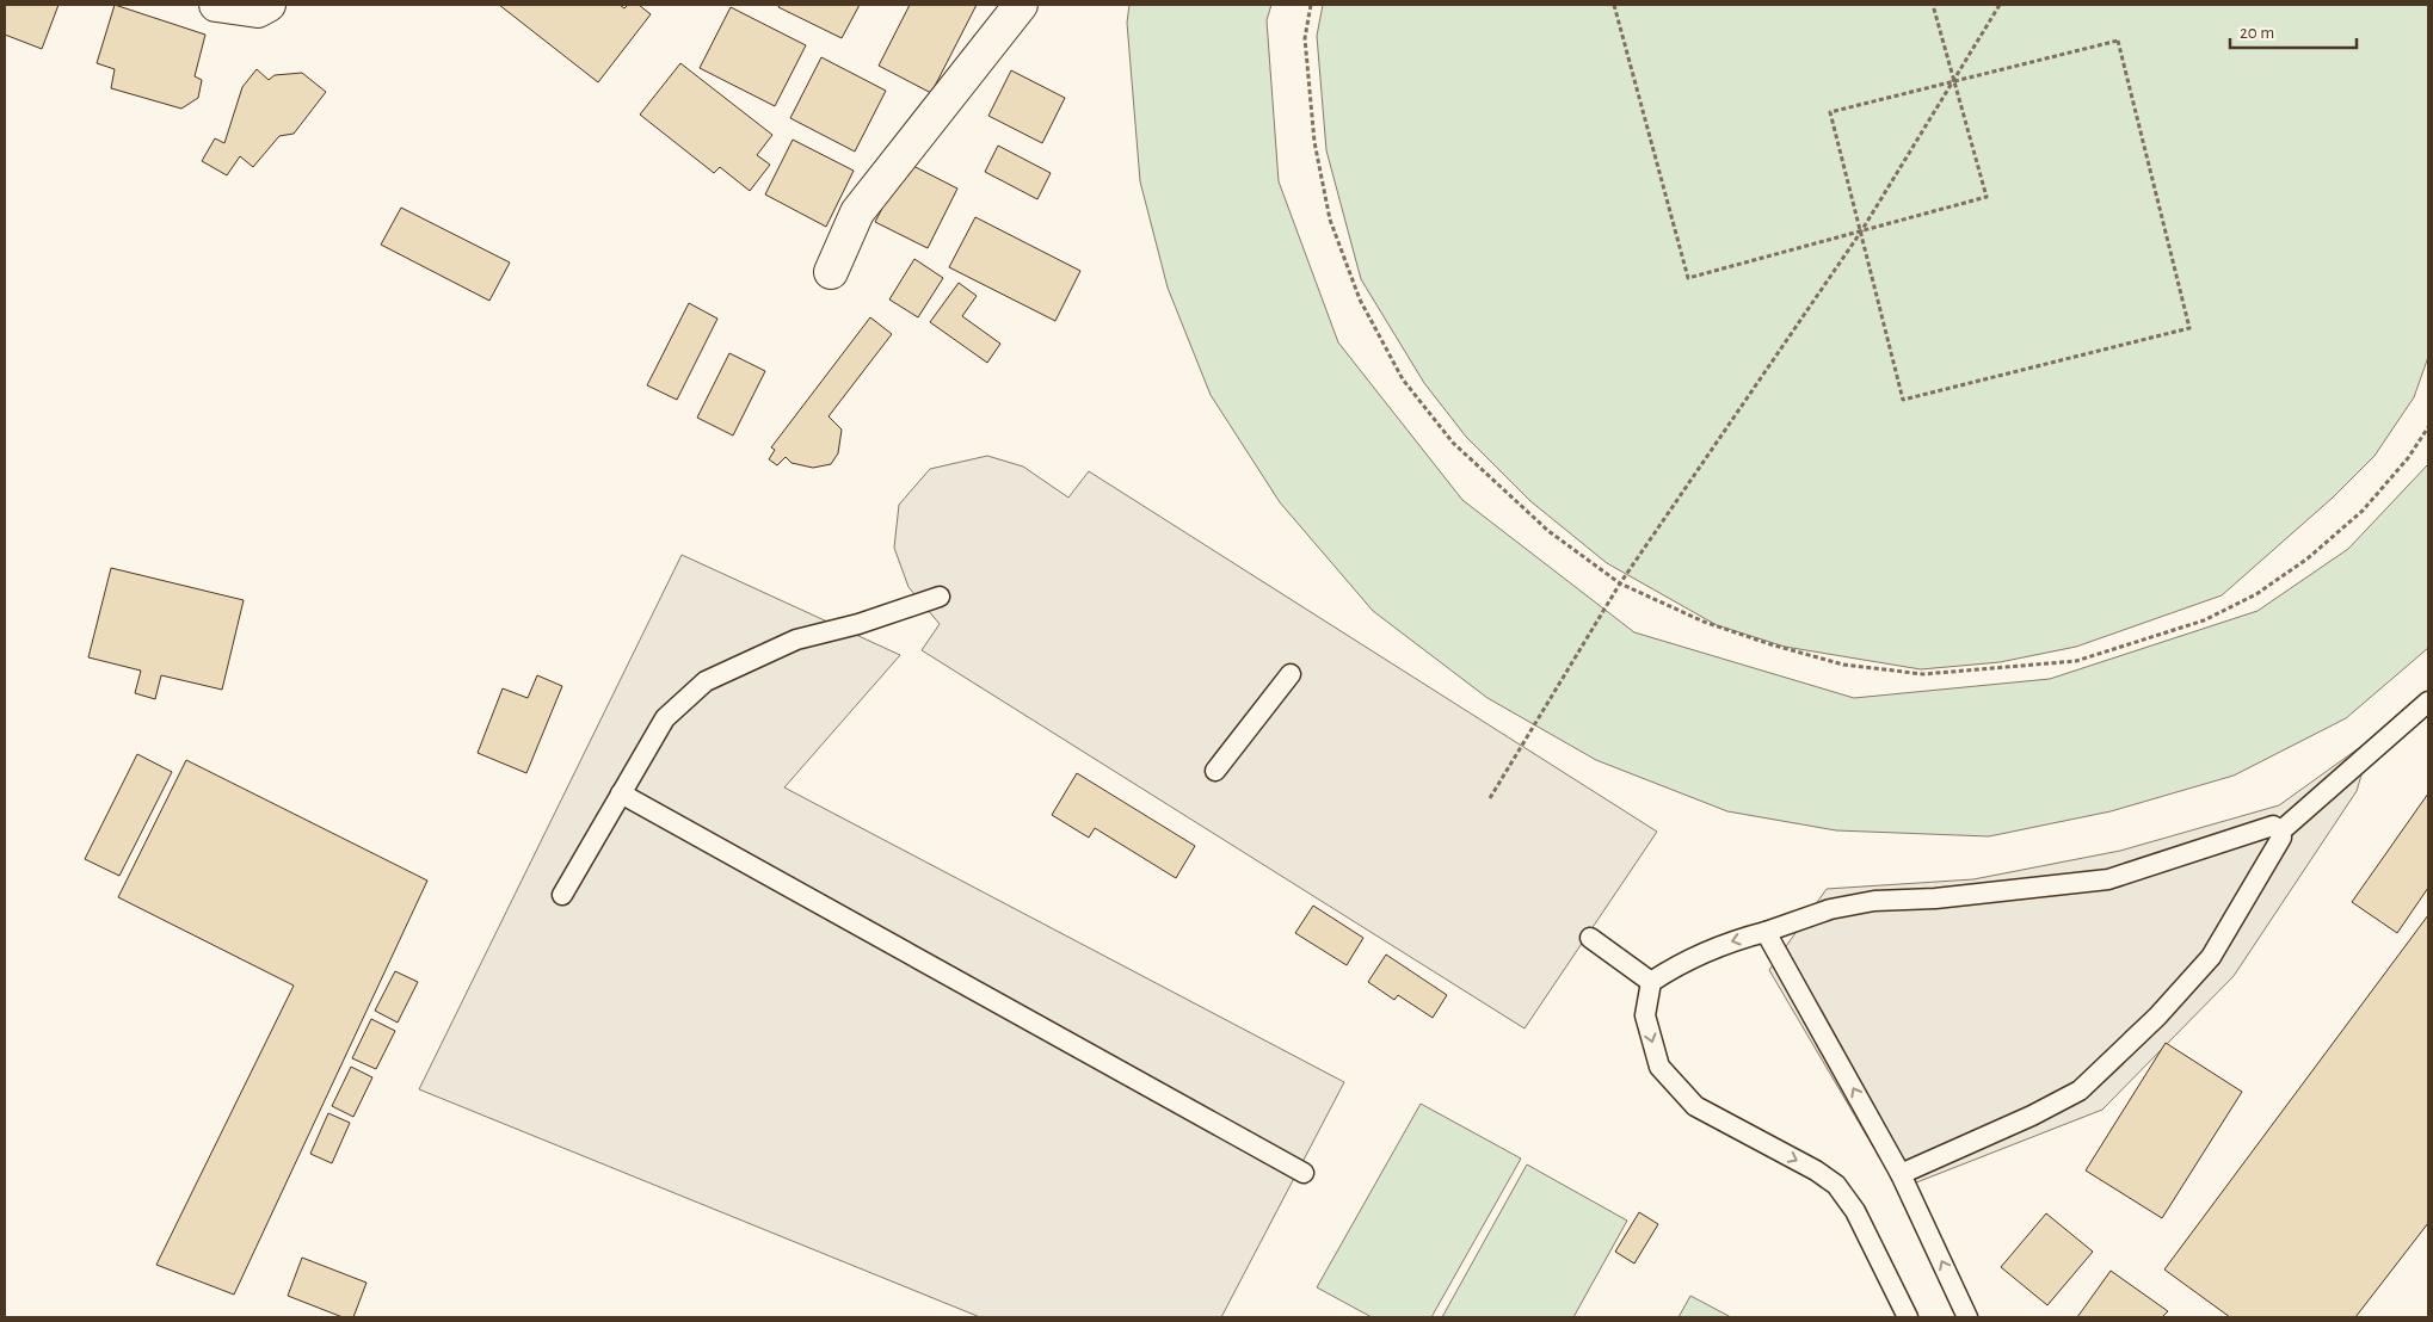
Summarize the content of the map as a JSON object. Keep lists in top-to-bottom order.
{
  "scale_bar": "20 m"
}
